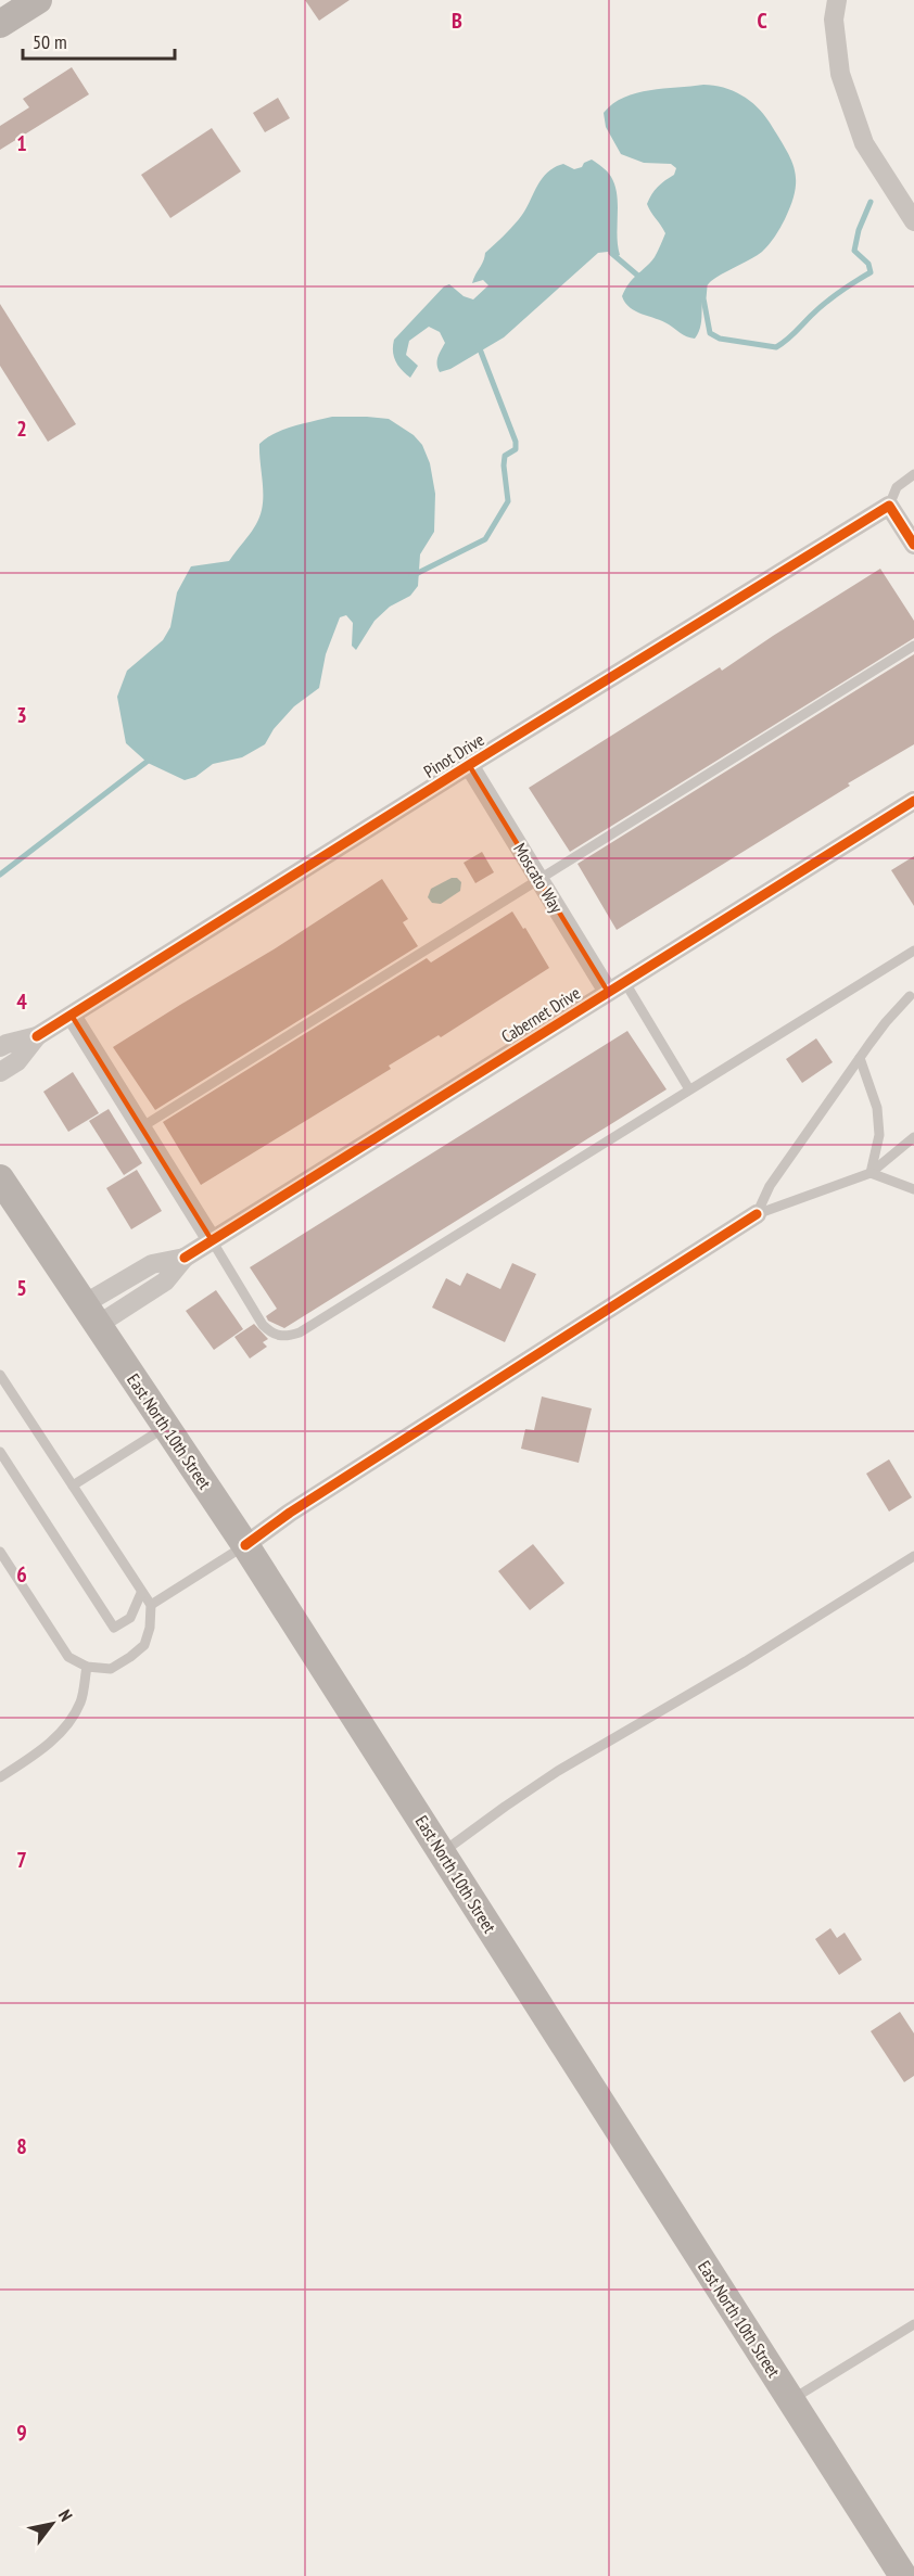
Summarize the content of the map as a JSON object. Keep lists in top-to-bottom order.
{
  "streets": {
    "main road": ["East North 10th Street"],
    "street": ["Pinot Drive", "Moscato Way", "Cabernet Drive"]
  },
  "crossings": [
    ["Pinot Drive", "Moscato Way"],
    ["Moscato Way", "Cabernet Drive"],
    ["Cabernet Drive", "East North 10th Street"]
  ],
  "scale_bar": "50 m",
  "north": "top right",
  "grid": {
    "columns": ["B", "C"],
    "rows": [
      "1",
      "2",
      "3",
      "4",
      "5",
      "6",
      "7",
      "8",
      "9"
    ]
  }
}
